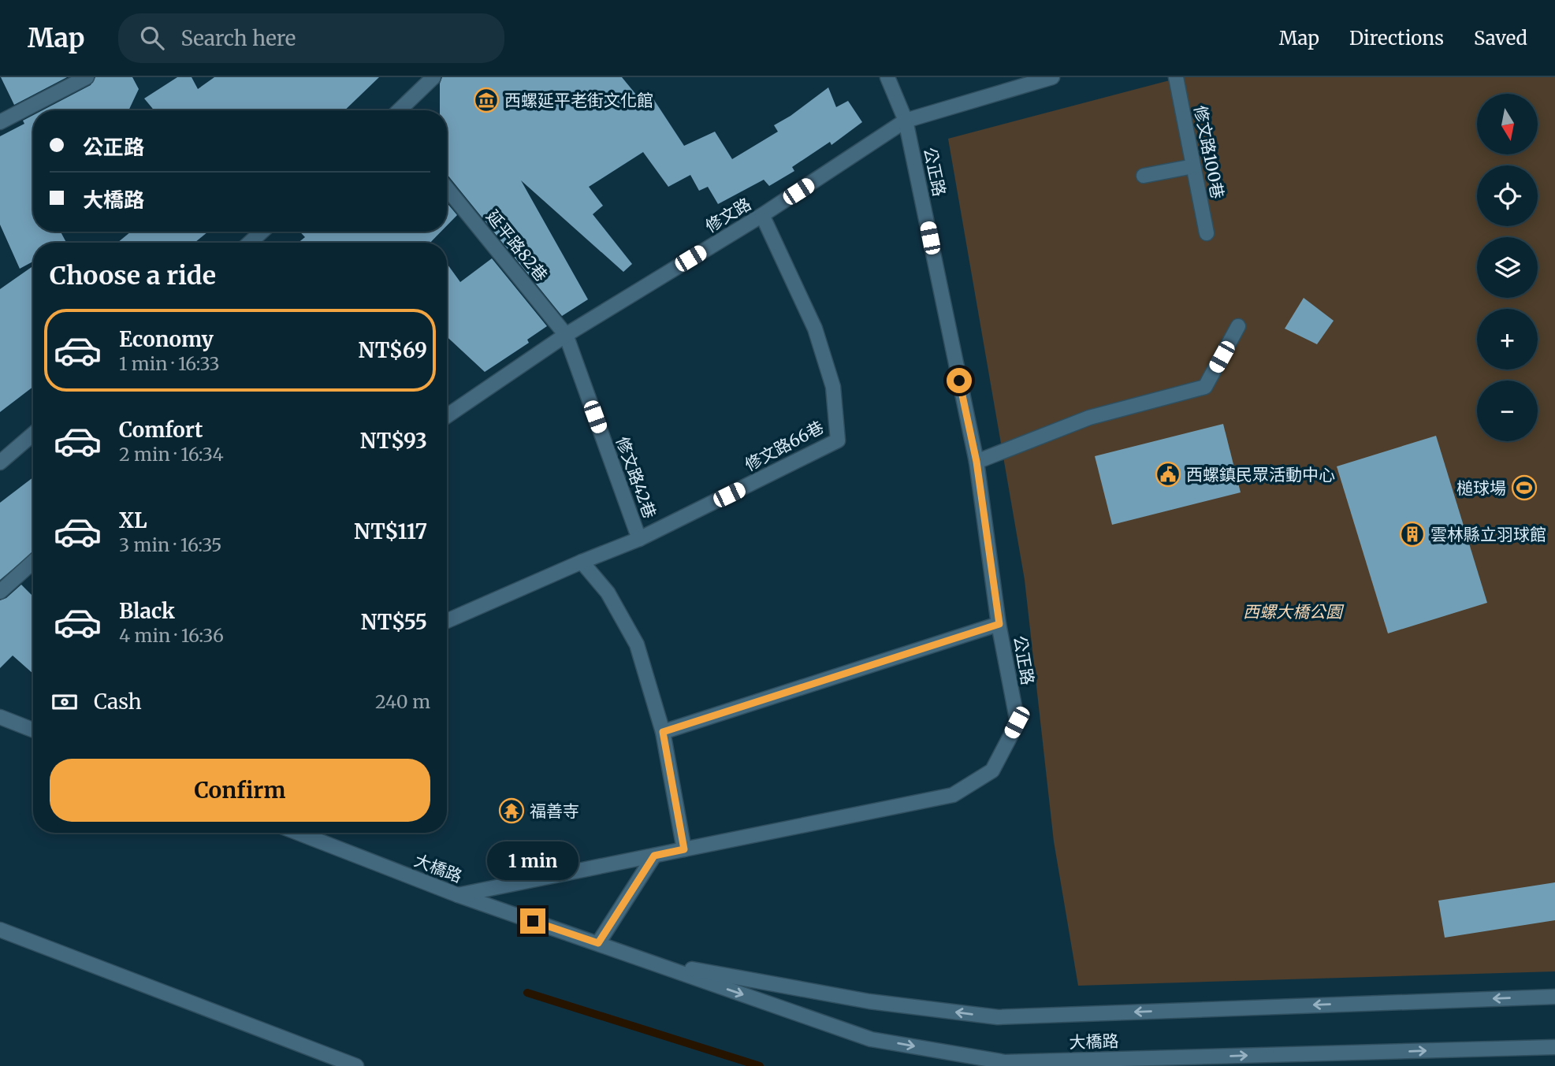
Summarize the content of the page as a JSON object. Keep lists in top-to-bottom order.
{
  "streets": {
    "street": [
      "修文路100巷",
      "公正路",
      "修文路",
      "延平路82巷",
      "修文路66巷",
      "修文路42巷",
      "大橋路"
    ]
  },
  "crossings": [
    ["公正路", "修文路"],
    ["公正路", "大橋路"],
    ["修文路", "延平路82巷"],
    ["修文路", "修文路66巷"],
    ["修文路", "修文路42巷"],
    ["延平路82巷", "修文路42巷"],
    ["修文路66巷", "修文路42巷"]
  ],
  "parks": ["西螺大橋公園"],
  "places": {
    "museum": ["西螺延平老街文化館"],
    "public building": ["西螺鎮民眾活動中心"],
    "sports": ["槌球場"],
    "building": ["雲林縣立羽球館"],
    "temple": ["福善寺"]
  },
  "north": "bottom",
  "page": {
    "header": "Map",
    "search": "Search here",
    "nav": ["Map", "Directions", "Saved"],
    "map_buttons": ["+", "−"],
    "banner": ["公正路", "大橋路"],
    "heading": "Choose a ride",
    "list": [
      {
        "name": "Economy",
        "note": "1 min · 16:33",
        "value": "NT$69"
      },
      {
        "name": "Comfort",
        "note": "2 min · 16:34",
        "value": "NT$93"
      },
      {
        "name": "XL",
        "note": "3 min · 16:35",
        "value": "NT$117"
      },
      {
        "name": "Black",
        "note": "4 min · 16:36",
        "value": "NT$55"
      }
    ],
    "pay": ["Cash", "240 m"],
    "buttons": "Confirm",
    "bubble": "1 min"
  }
}
